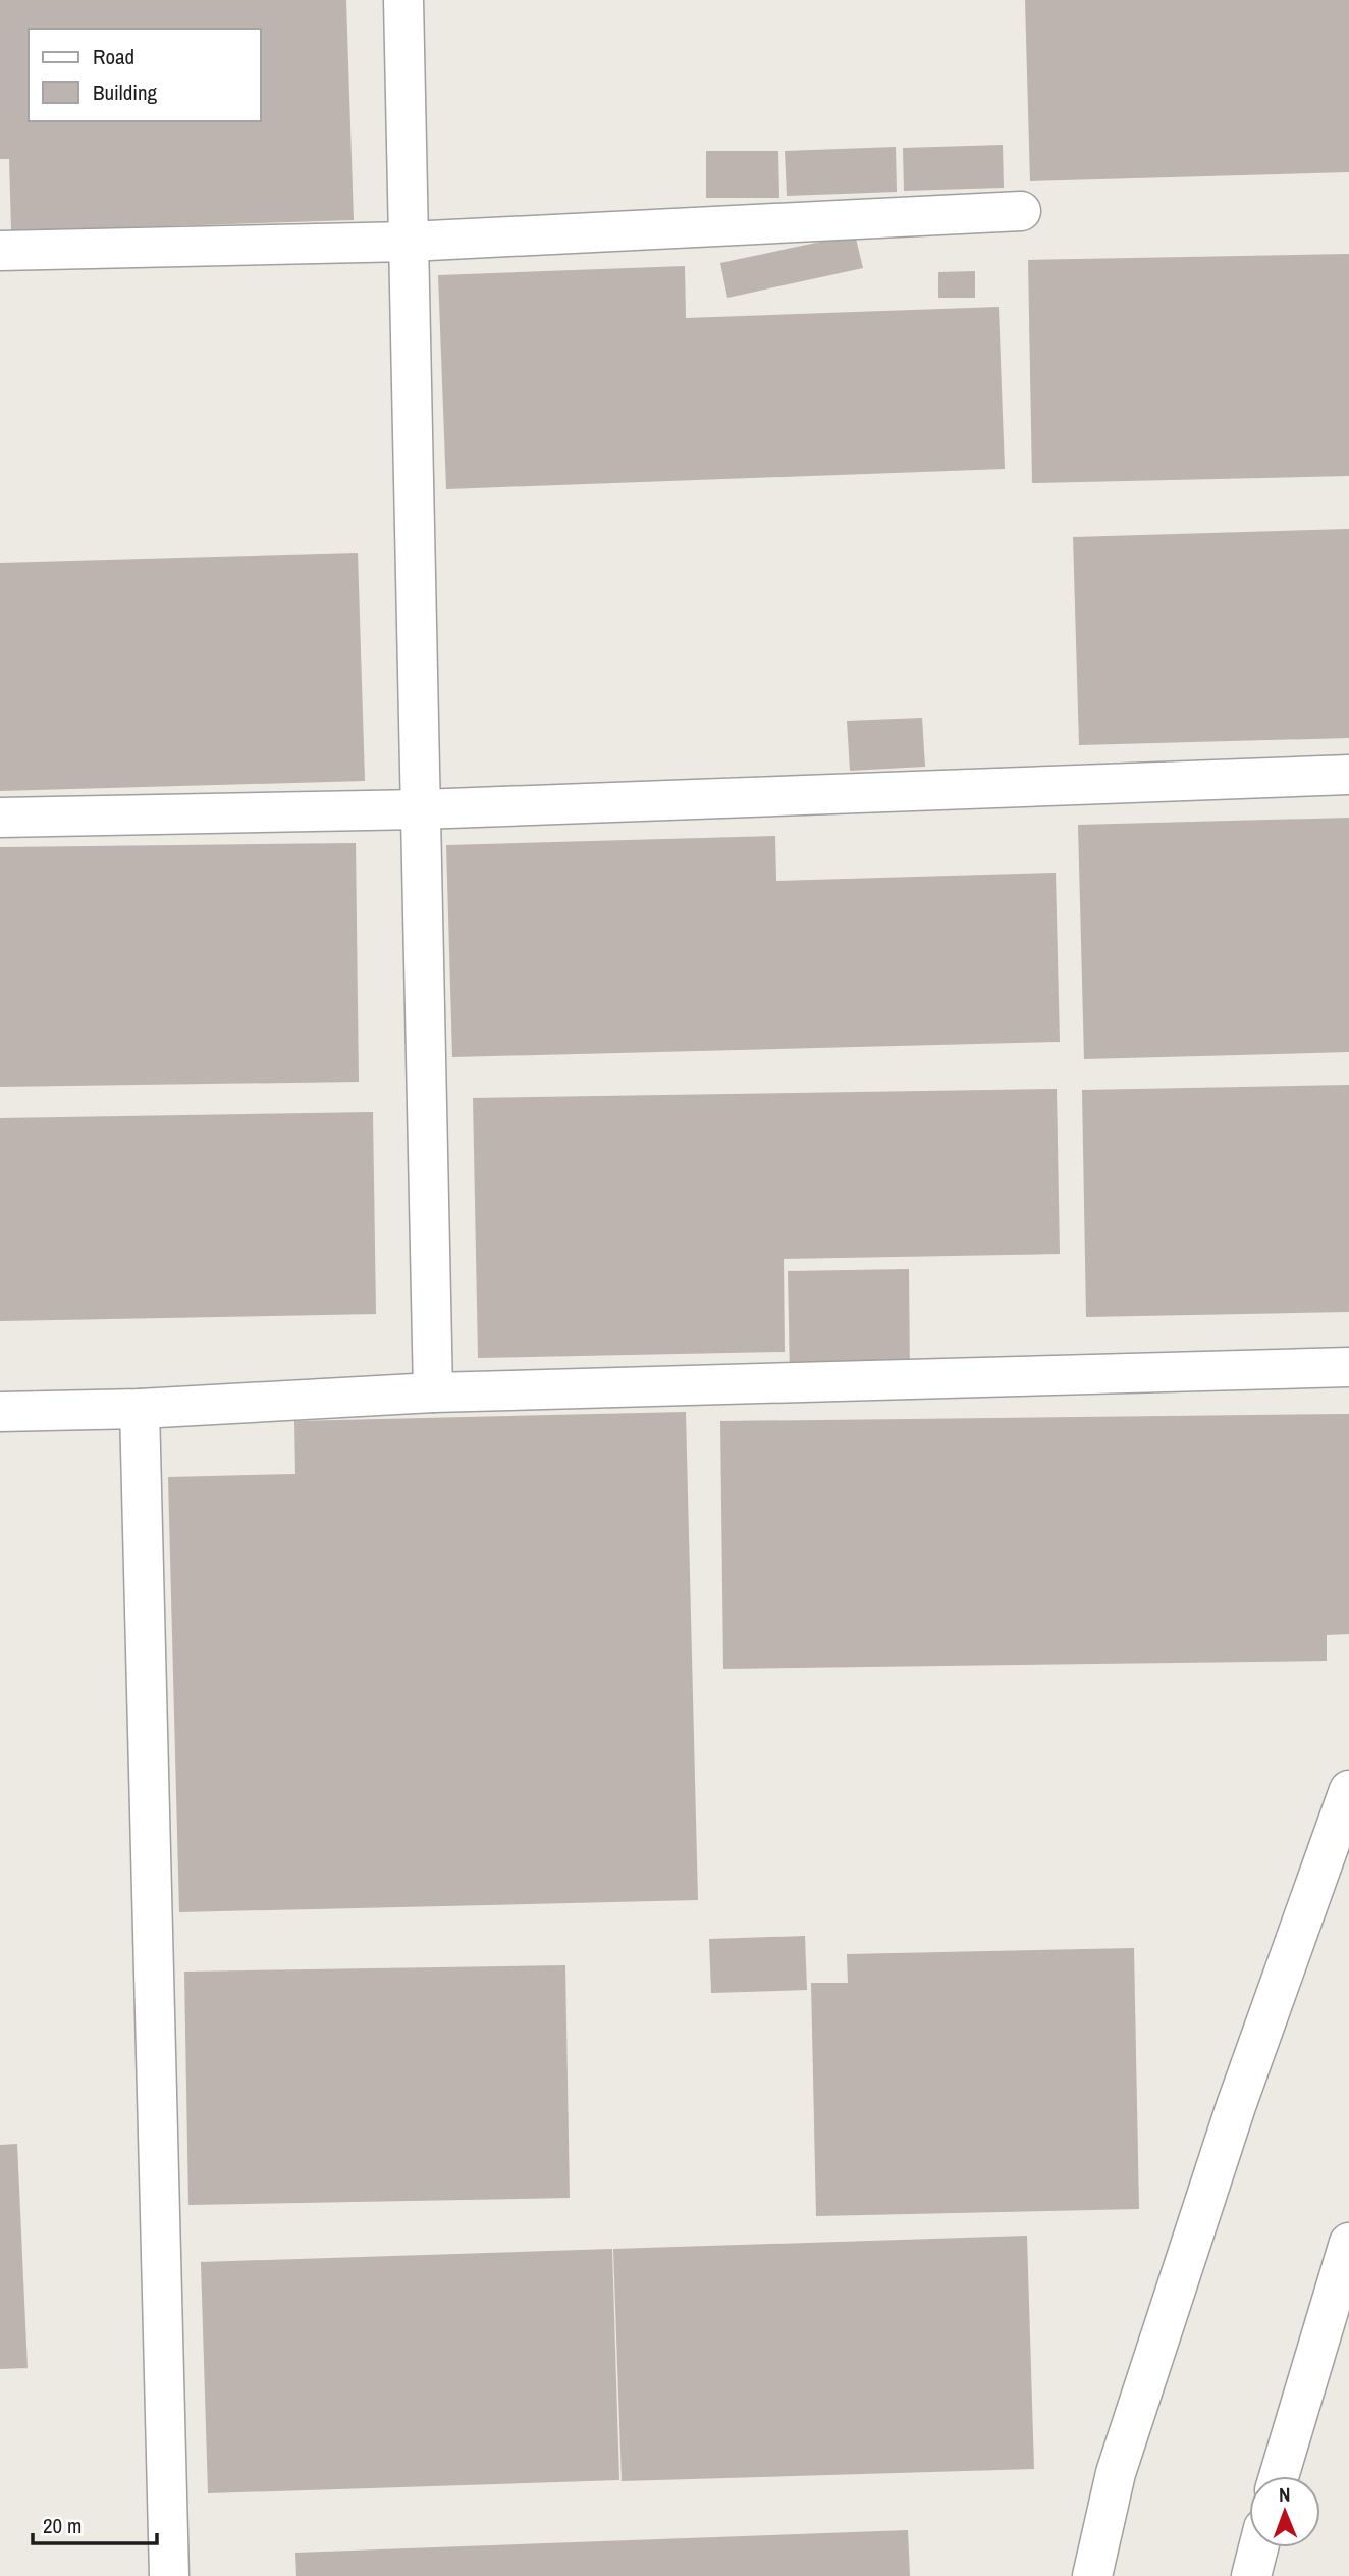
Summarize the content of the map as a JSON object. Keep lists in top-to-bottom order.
{
  "legend": ["Road", "Building"],
  "scale_bar": "20 m",
  "north": "top"
}
